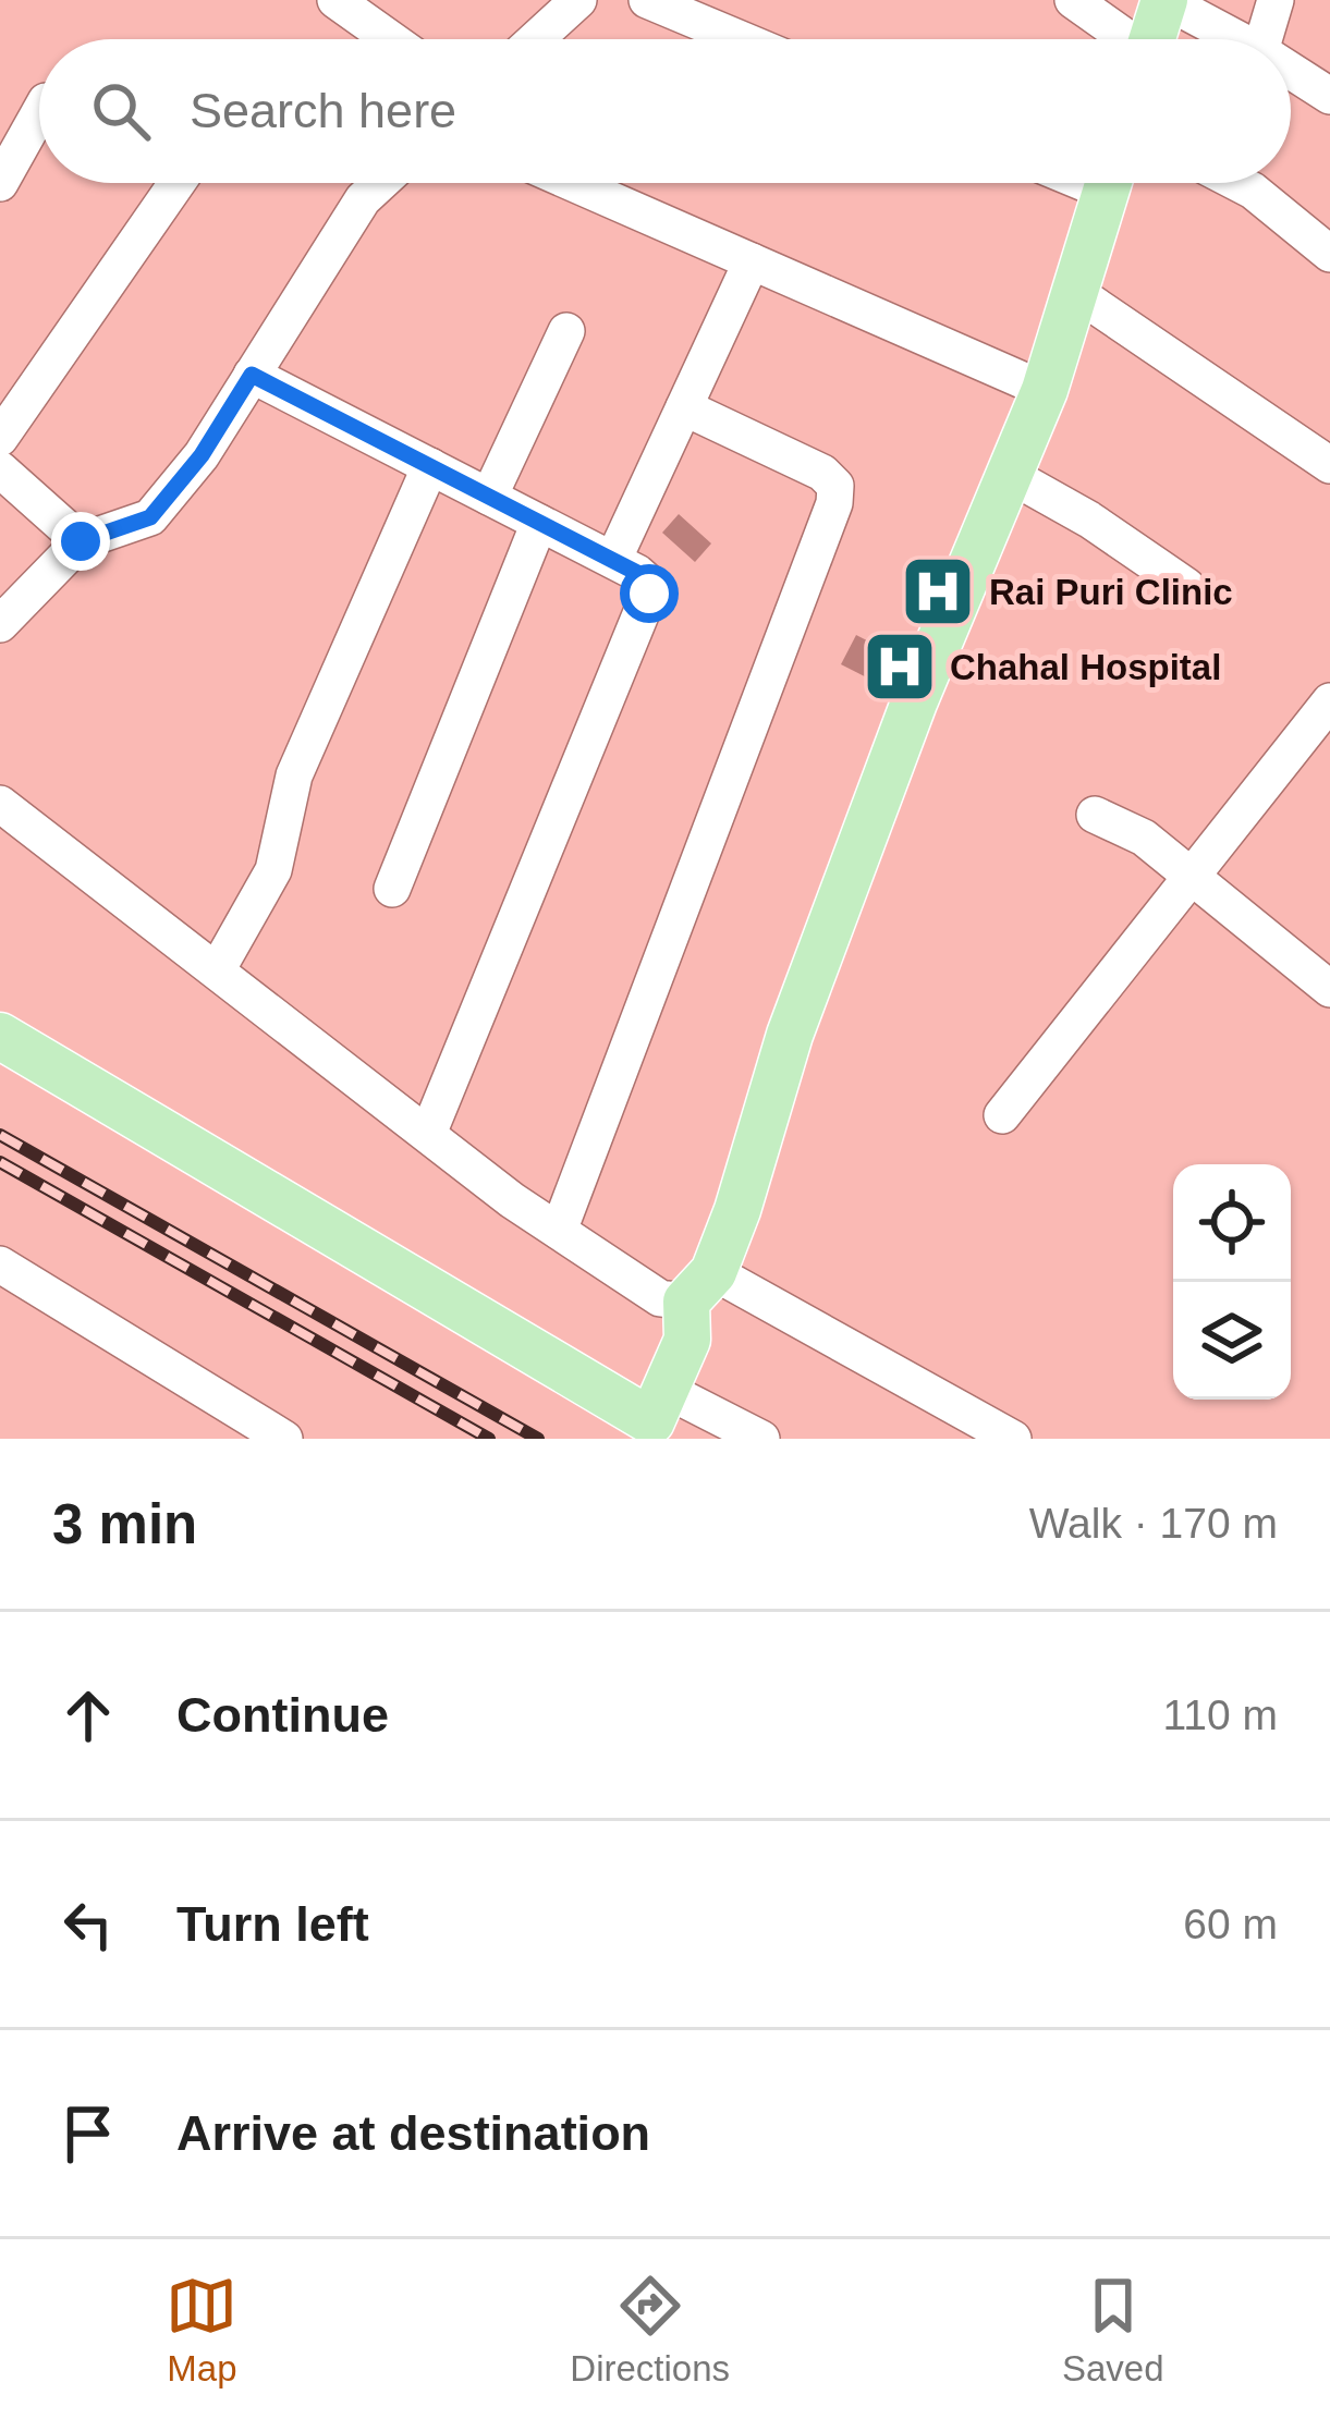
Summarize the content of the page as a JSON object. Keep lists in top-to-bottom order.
{
  "places": {
    "hospital": ["Rai Puri Clinic", "Chahal Hospital"]
  },
  "page": {
    "search": "Search here",
    "heading": ["3 min", "Walk · 170 m"],
    "list": [
      ["Continue", "110 m"],
      ["Turn left", "60 m"],
      "Arrive at destination"
    ],
    "nav": ["Map", "Directions", "Saved"]
  }
}
